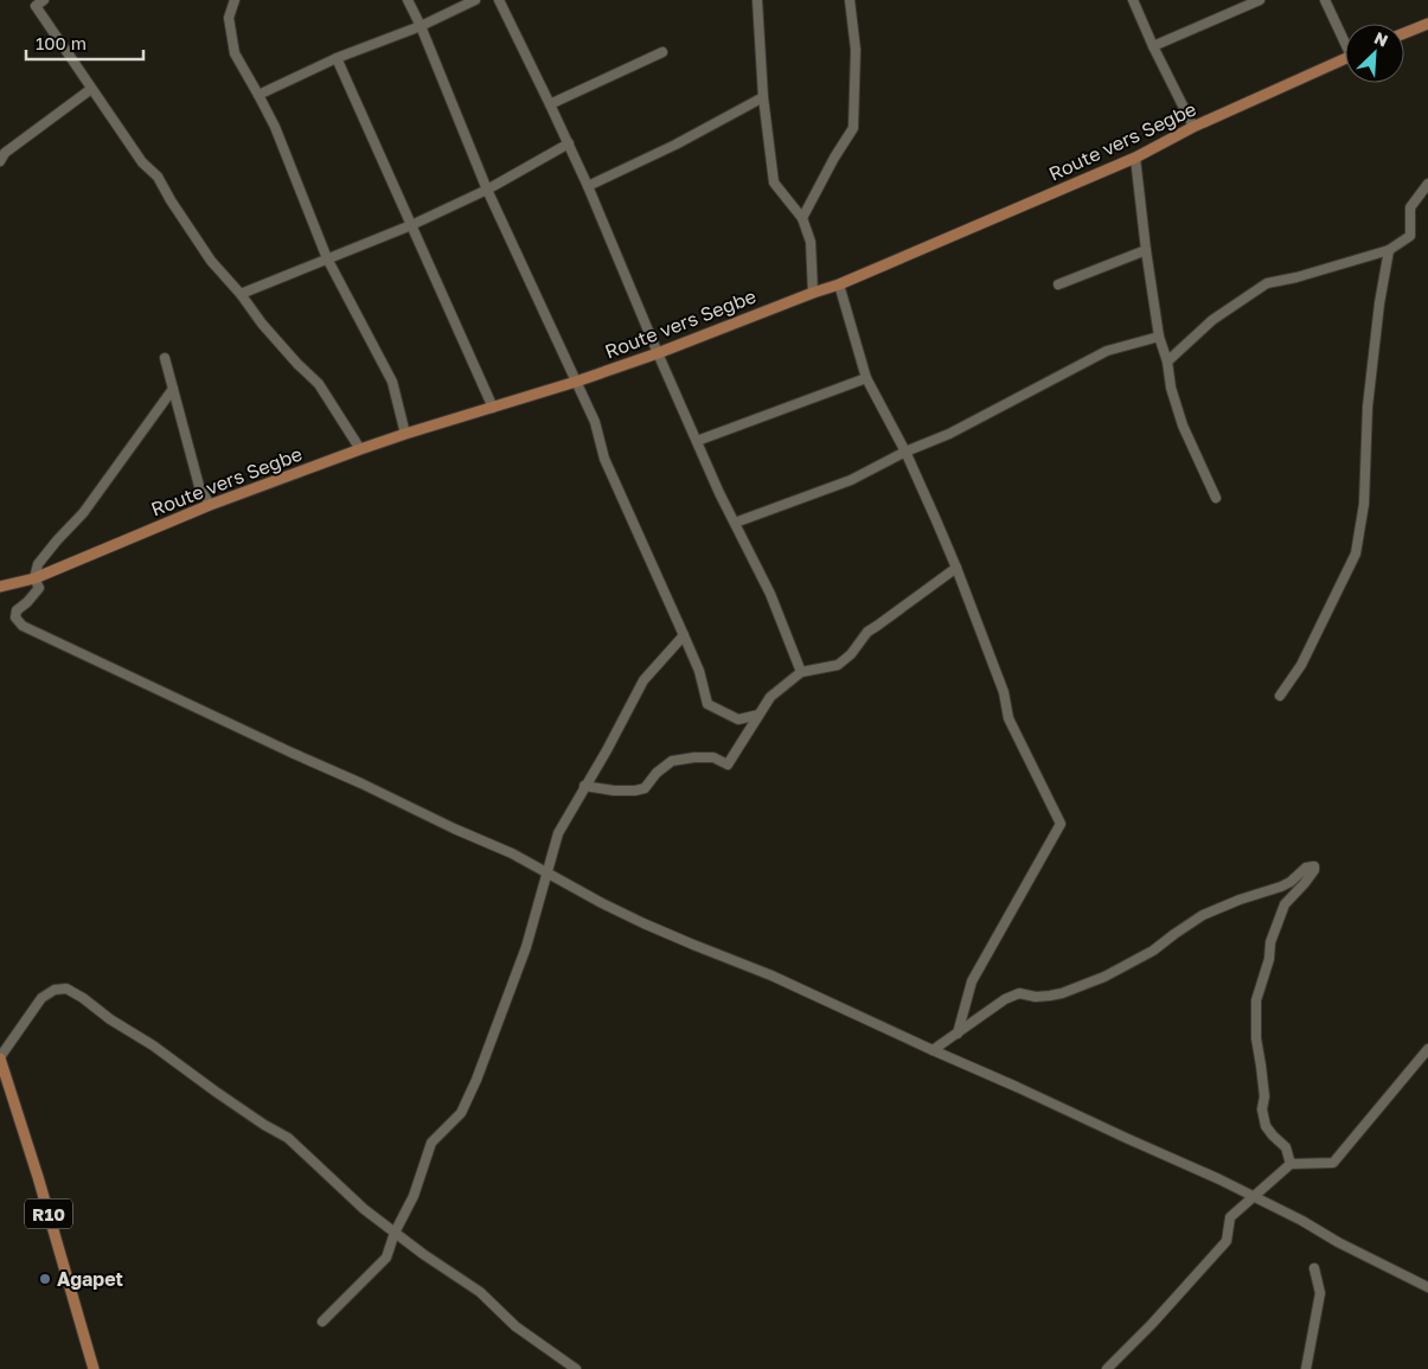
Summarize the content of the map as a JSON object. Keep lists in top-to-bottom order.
{
  "streets": {
    "main road": ["Route vers Segbe", "R10"]
  },
  "places": ["Agapet"],
  "scale_bar": "100 m",
  "north": "top right"
}
